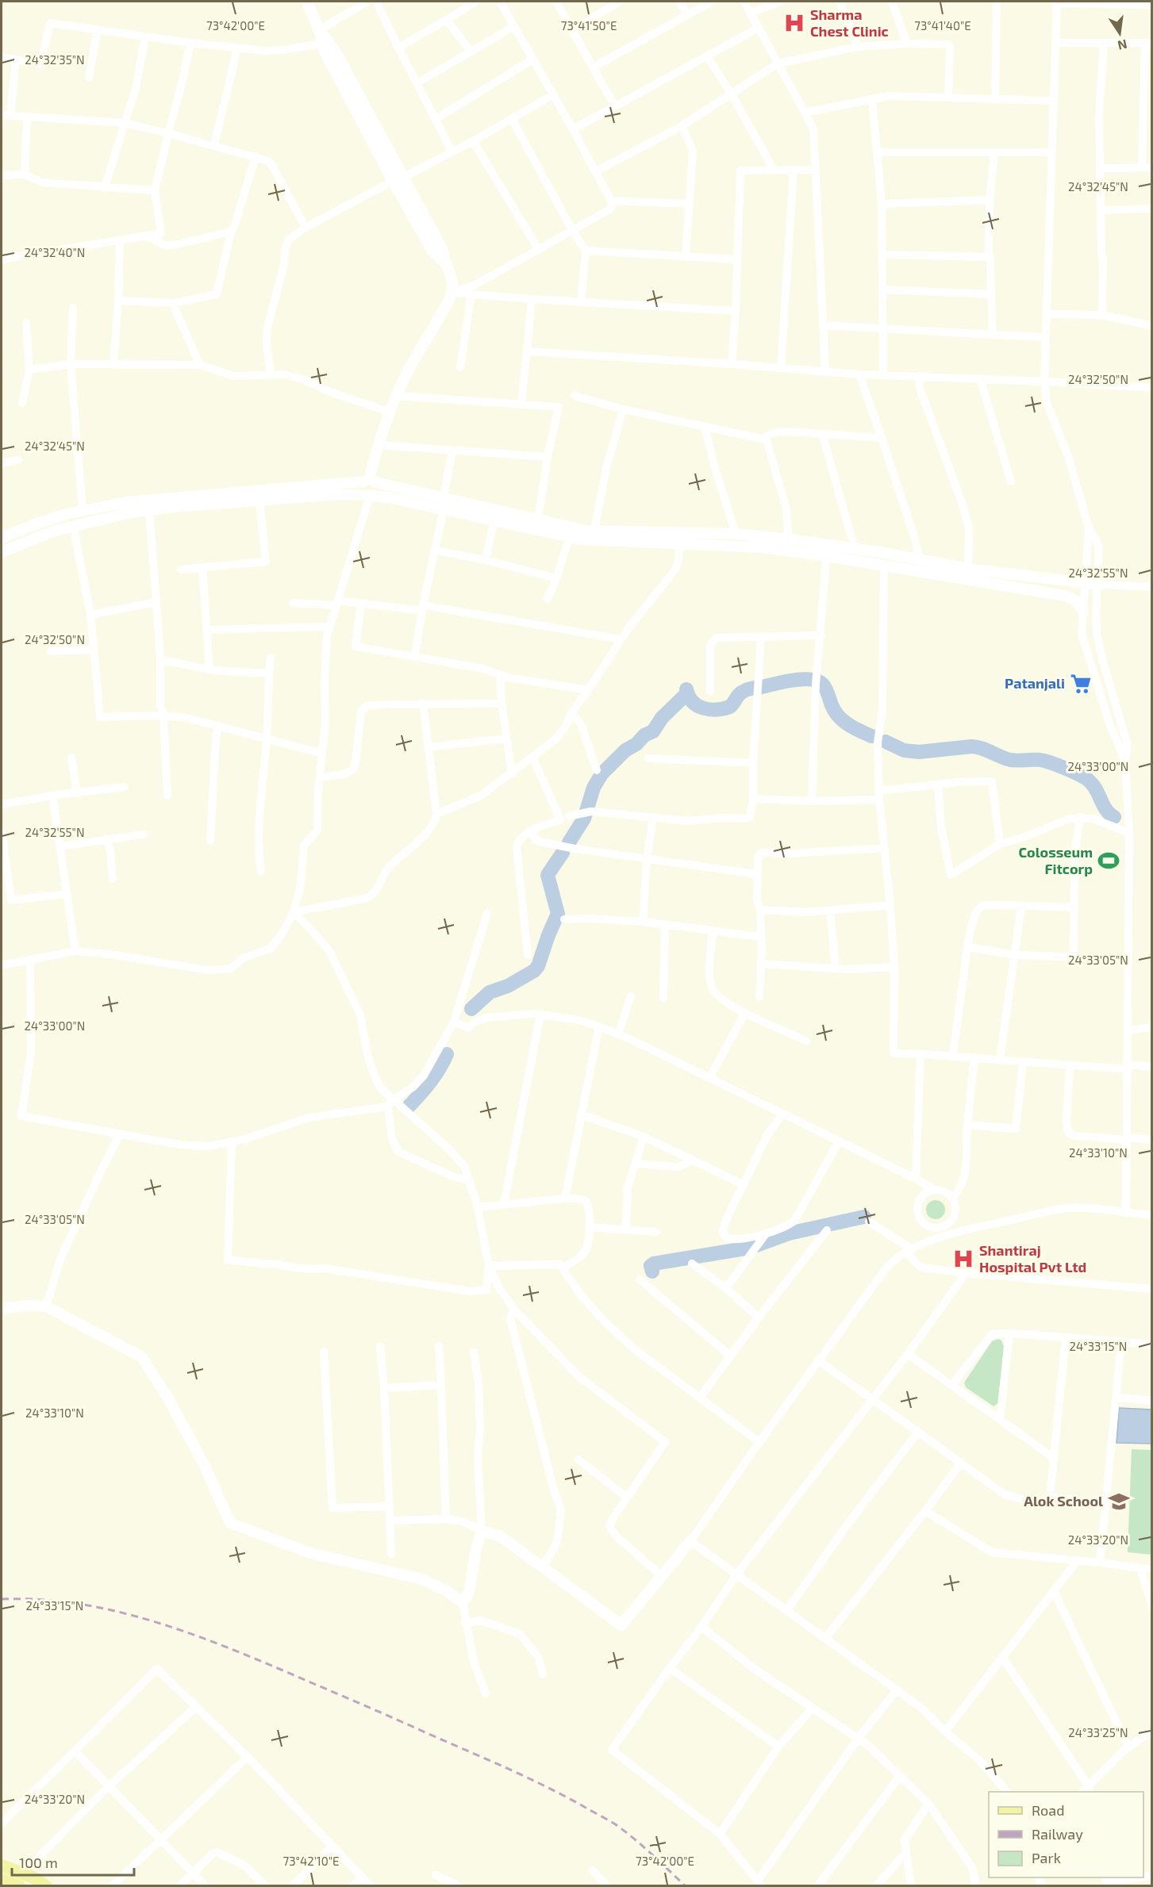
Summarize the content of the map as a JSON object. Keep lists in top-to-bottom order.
{
  "places": {
    "hospital": ["Sharma Chest Clinic", "Shantiraj Hospital Pvt Ltd"],
    "supermarket": ["Patanjali"],
    "sports": ["Colosseum Fitcorp"],
    "school or university": ["Alok School"]
  },
  "legend": ["Road", "Railway", "Park"],
  "scale_bar": "100 m",
  "north": "bottom",
  "coordinates": [
    "73°42'00\"E",
    "73°41'50\"E",
    "73°41'40\"E",
    "24°32'35\"N",
    "24°32'45\"N",
    "24°32'40\"N",
    "24°32'50\"N",
    "24°32'55\"N",
    "24°33'00\"N",
    "24°33'05\"N",
    "24°33'10\"N",
    "24°33'15\"N",
    "24°33'20\"N",
    "24°33'25\"N",
    "73°42'10\"E"
  ]
}
